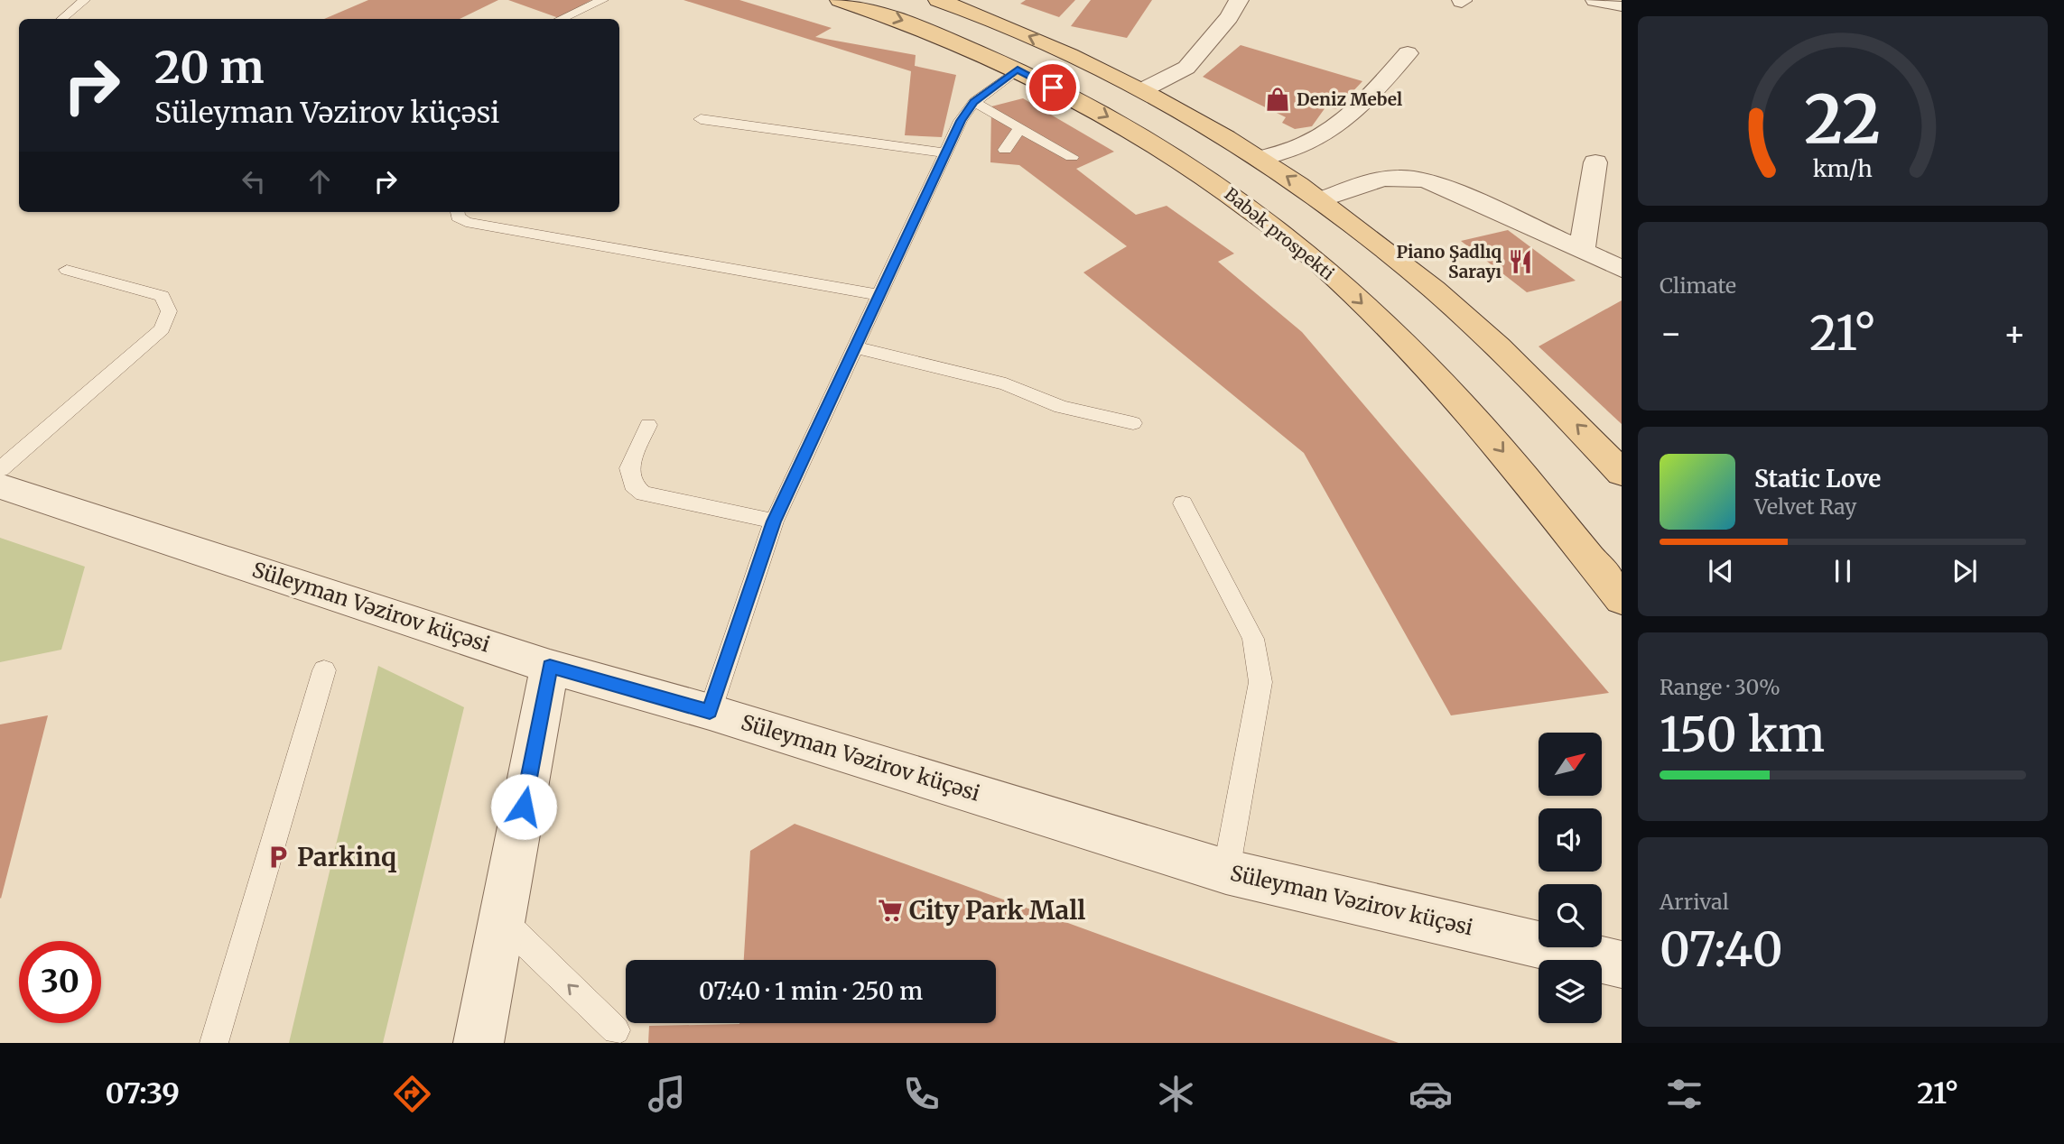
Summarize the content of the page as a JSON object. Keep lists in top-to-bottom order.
{
  "streets": {
    "main road": ["Babək prospekti"],
    "street": ["Süleyman Vəzirov küçəsi"]
  },
  "places": {
    "shop": ["Deniz Mebel"],
    "restaurant": ["Piano Şadlıq Sarayı"],
    "parking": ["Parkinq"],
    "supermarket": ["City Park Mall"]
  },
  "north": "top right",
  "page": {
    "turn": ["20 m", "Süleyman Vəzirov küçəsi"],
    "tile": [
      "Climate",
      ["Range · 30%", "150 km"],
      ["Arrival", "07:40"]
    ],
    "heat": ["−", "21°", "+"],
    "song": ["Static Love", "Velvet Ray"],
    "limit": "30",
    "trip": "07:40 · 1 min · 250 m",
    "tabs": ["07:39", "21°"],
    "gauge": ["22", "km/h"]
  }
}
